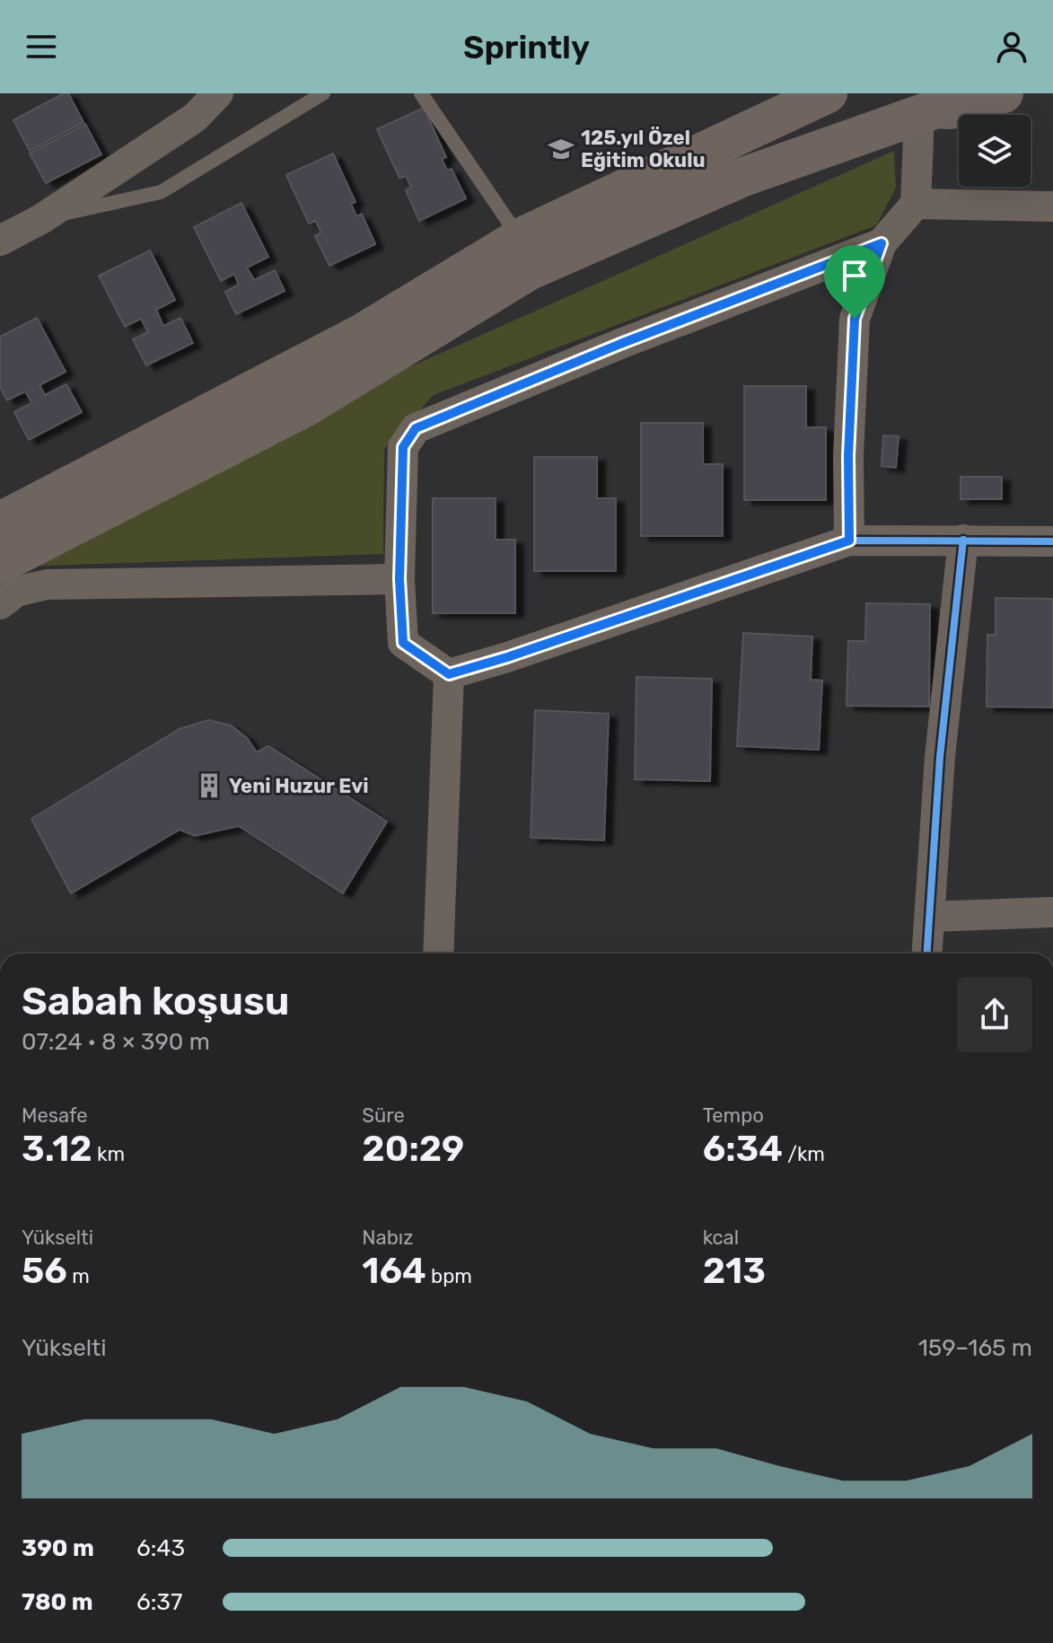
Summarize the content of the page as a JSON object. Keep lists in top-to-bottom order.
{
  "places": {
    "school or university": ["125.yıl Özel Eğitim Okulu"],
    "building": ["Yeni Huzur Evi"]
  },
  "page": {
    "header": "Sprintly",
    "heading": ["Sabah koşusu", "07:24 · 8 × 390 m"],
    "stats": [
      ["Mesafe", "3.12 km"],
      ["Süre", "20:29"],
      ["Tempo", "6:34 /km"],
      ["Yükselti", "56 m"],
      ["Nabız", "164 bpm"],
      ["kcal", "213"]
    ],
    "chart": ["Yükselti", "159–165 m"],
    "list": [
      {
        "name": "390 m",
        "note": "6:43"
      },
      {
        "name": "780 m",
        "note": "6:37"
      }
    ]
  }
}
